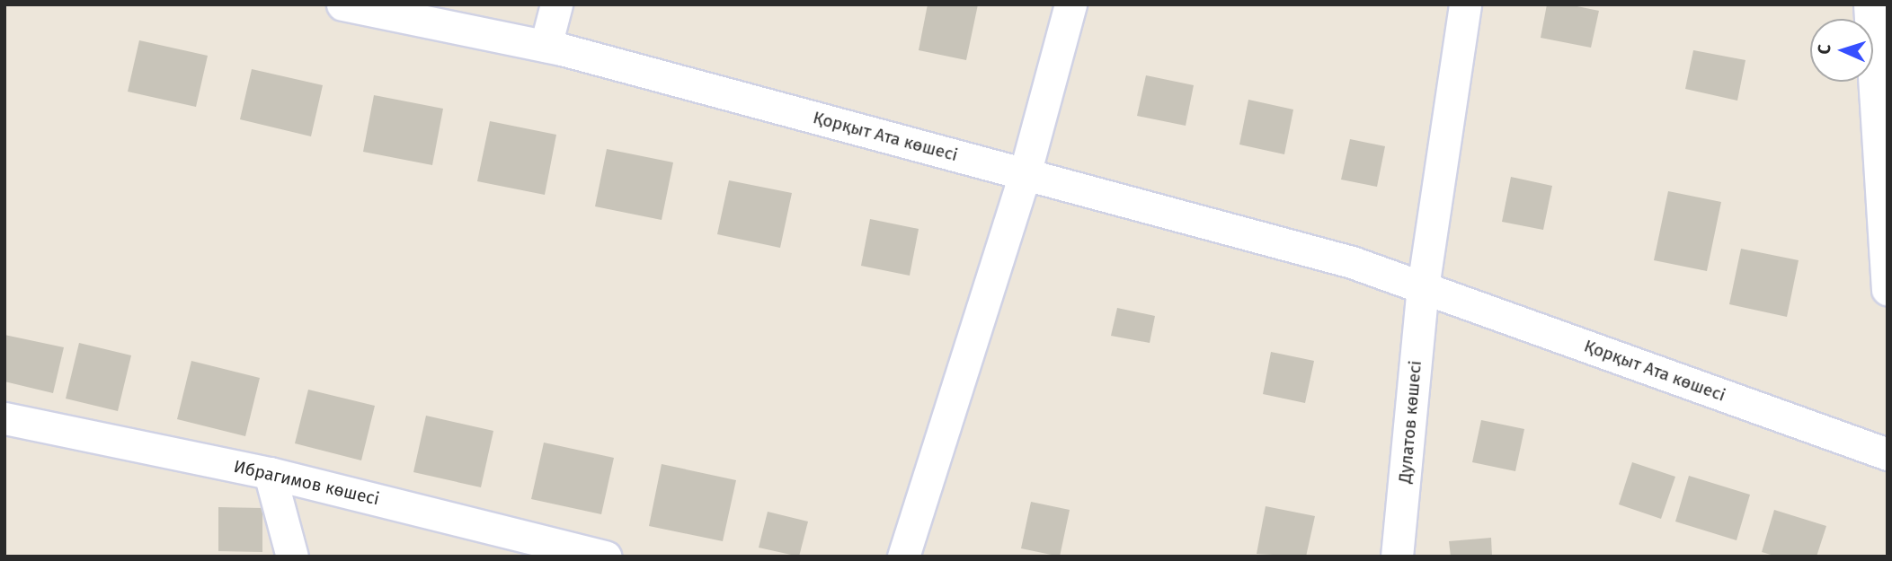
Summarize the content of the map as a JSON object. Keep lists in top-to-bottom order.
{
  "streets": {
    "street": ["Қорқыт Ата көшесі", "Дулатов көшесі", "Ибрагимов көшесі"]
  },
  "crossings": [
    ["Қорқыт Ата көшесі", "Дулатов көшесі"]
  ],
  "north": "left"
}
